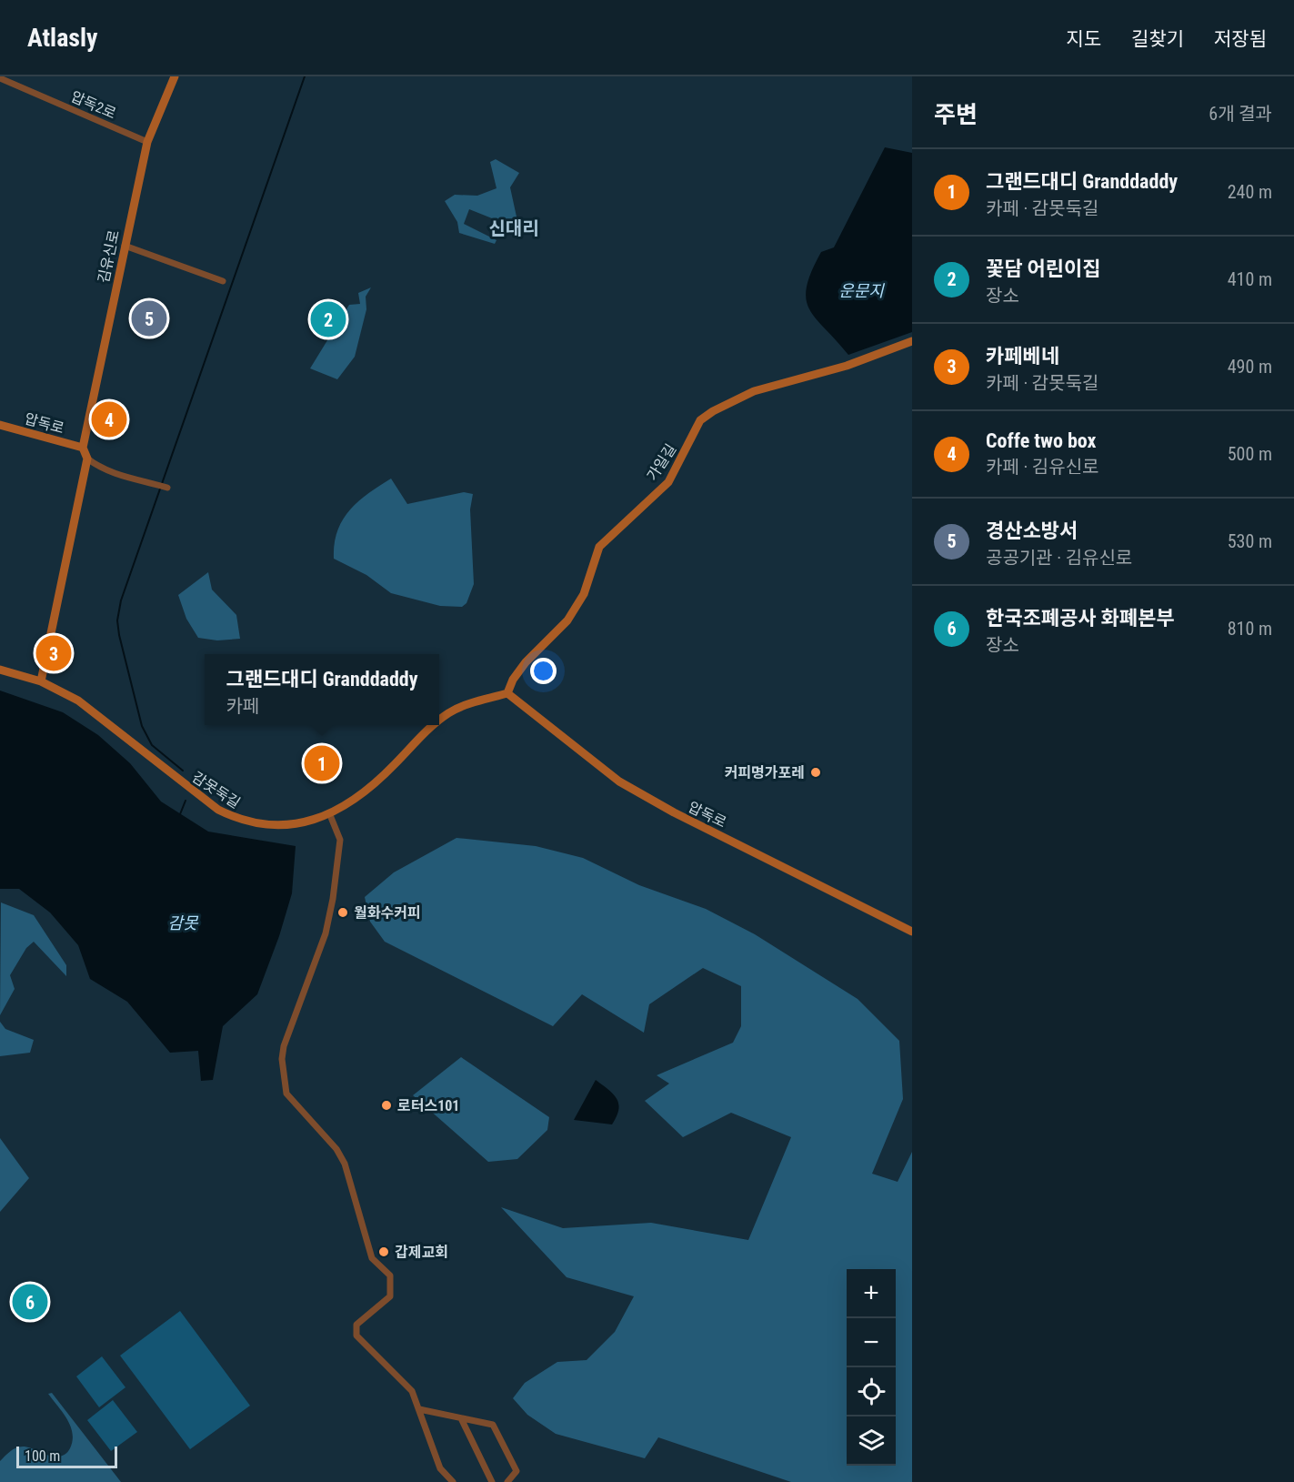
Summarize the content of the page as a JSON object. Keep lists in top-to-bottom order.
{
  "streets": {
    "street": [
      "압독2로",
      "김유신로",
      "압독로",
      "가일길",
      "감못둑길"
    ]
  },
  "crossings": [
    ["압독2로", "김유신로"],
    ["김유신로", "압독로"],
    ["압독로", "가일길"],
    ["압독로", "감못둑길"],
    ["가일길", "감못둑길"]
  ],
  "districts": ["신대리"],
  "water": ["운문지", "감못"],
  "places": [
    "커피명가포레",
    "월화수커피",
    "로터스101",
    "갑제교회"
  ],
  "scale_bar": "100 m",
  "page": {
    "header": "Atlasly",
    "nav": ["지도", "길찾기", "저장됨"],
    "heading": ["주변", "6개 결과"],
    "list": [
      {
        "mark": "1",
        "name": "그랜드대디 Granddaddy",
        "note": "카페 · 감못둑길",
        "value": "240 m"
      },
      {
        "mark": "2",
        "name": "꽃담 어린이집",
        "note": "장소",
        "value": "410 m"
      },
      {
        "mark": "3",
        "name": "카페베네",
        "note": "카페 · 감못둑길",
        "value": "490 m"
      },
      {
        "mark": "4",
        "name": "Coffe two box",
        "note": "카페 · 김유신로",
        "value": "500 m"
      },
      {
        "mark": "5",
        "name": "경산소방서",
        "note": "공공기관 · 김유신로",
        "value": "530 m"
      },
      {
        "mark": "6",
        "name": "한국조폐공사 화폐본부",
        "note": "장소",
        "value": "810 m"
      }
    ],
    "pins": [
      "5",
      "2",
      "4",
      "3",
      "1",
      "6"
    ],
    "popup": ["그랜드대디 Granddaddy", "카페"],
    "map_buttons": ["+", "−"],
    "scale": "100 m"
  }
}
